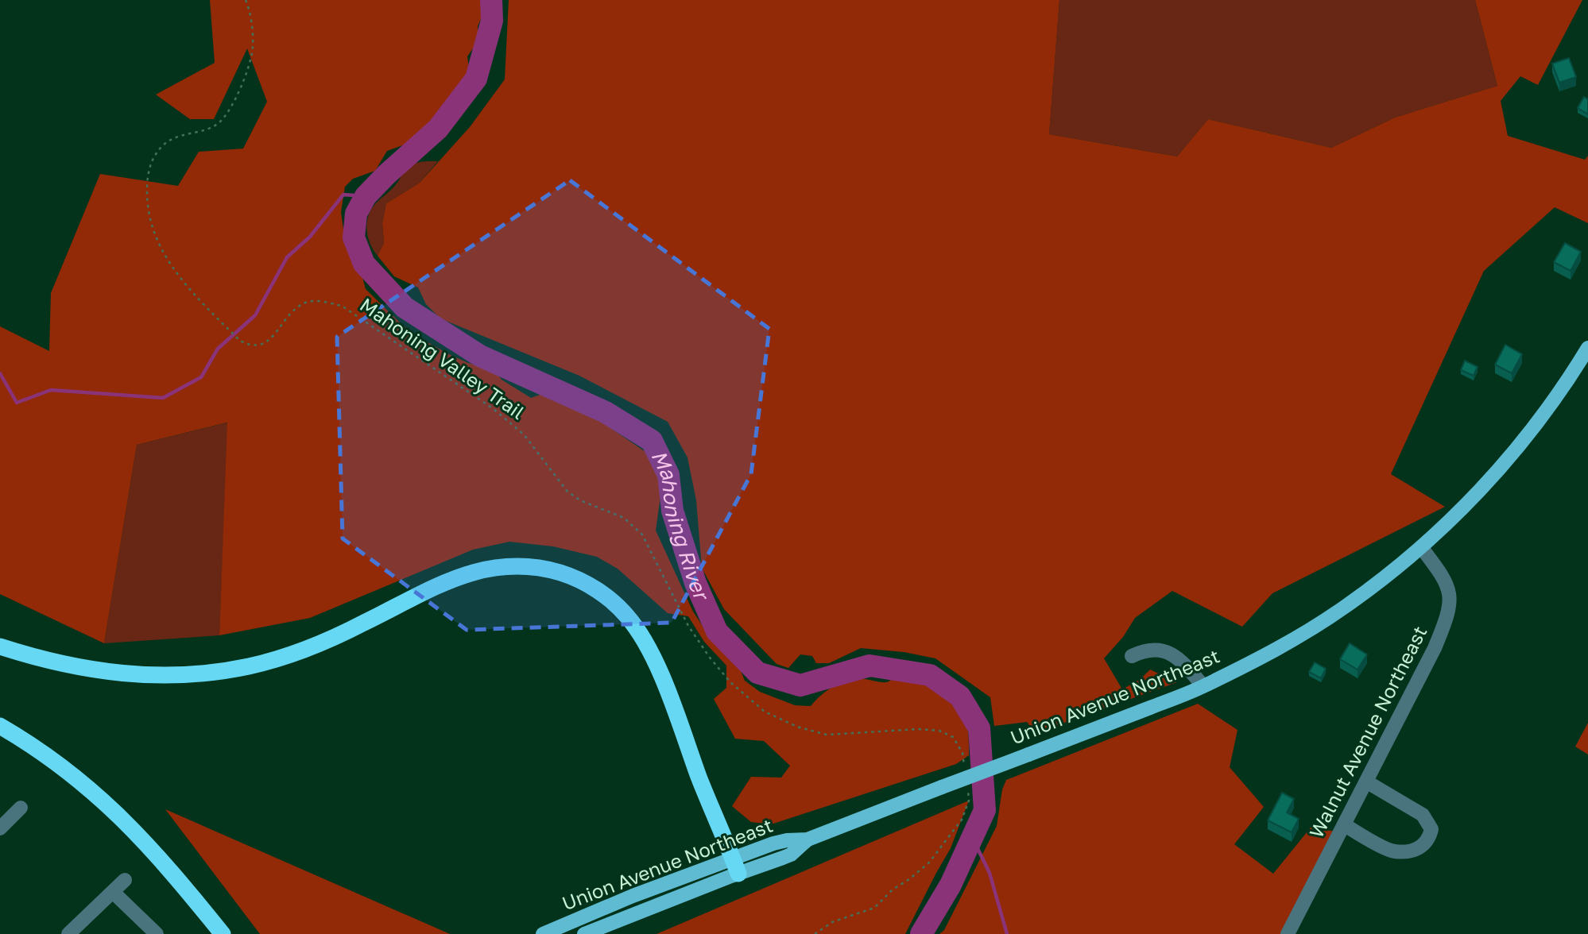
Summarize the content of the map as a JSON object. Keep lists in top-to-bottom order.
{
  "streets": {
    "main road": ["Union Avenue Northeast"],
    "street": ["Walnut Avenue Northeast"],
    "path": ["Mahoning Valley Trail"]
  },
  "crossings": [
    ["Union Avenue Northeast", "Walnut Avenue Northeast"]
  ],
  "water": ["Mahoning River"]
}
